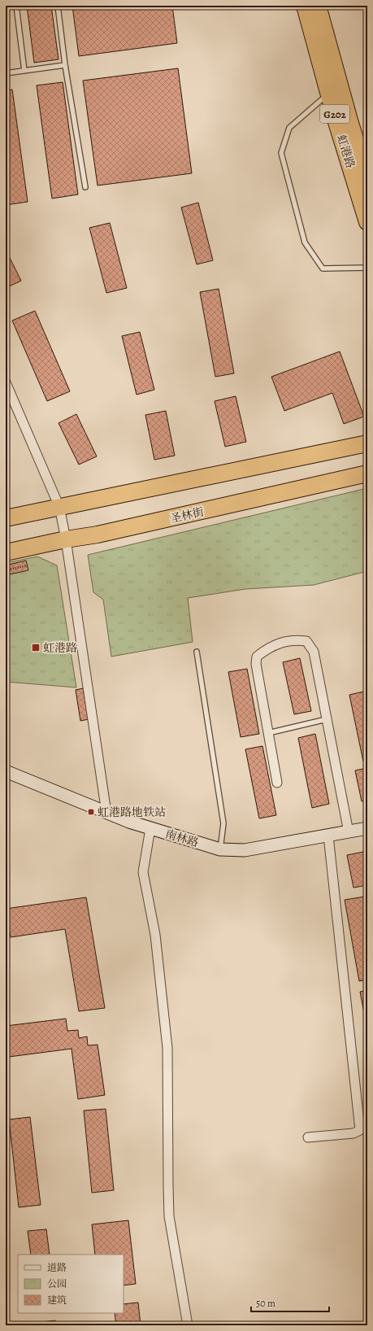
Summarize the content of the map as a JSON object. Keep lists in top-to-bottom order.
{
  "streets": {
    "highway": ["G202", "虹港路", "圣林街"],
    "street": ["南林路"]
  },
  "places": {
    "transit": ["虹港路", "虹港路地铁站"]
  },
  "legend": ["道路", "公园", "建筑"],
  "scale_bar": "50 m"
}
